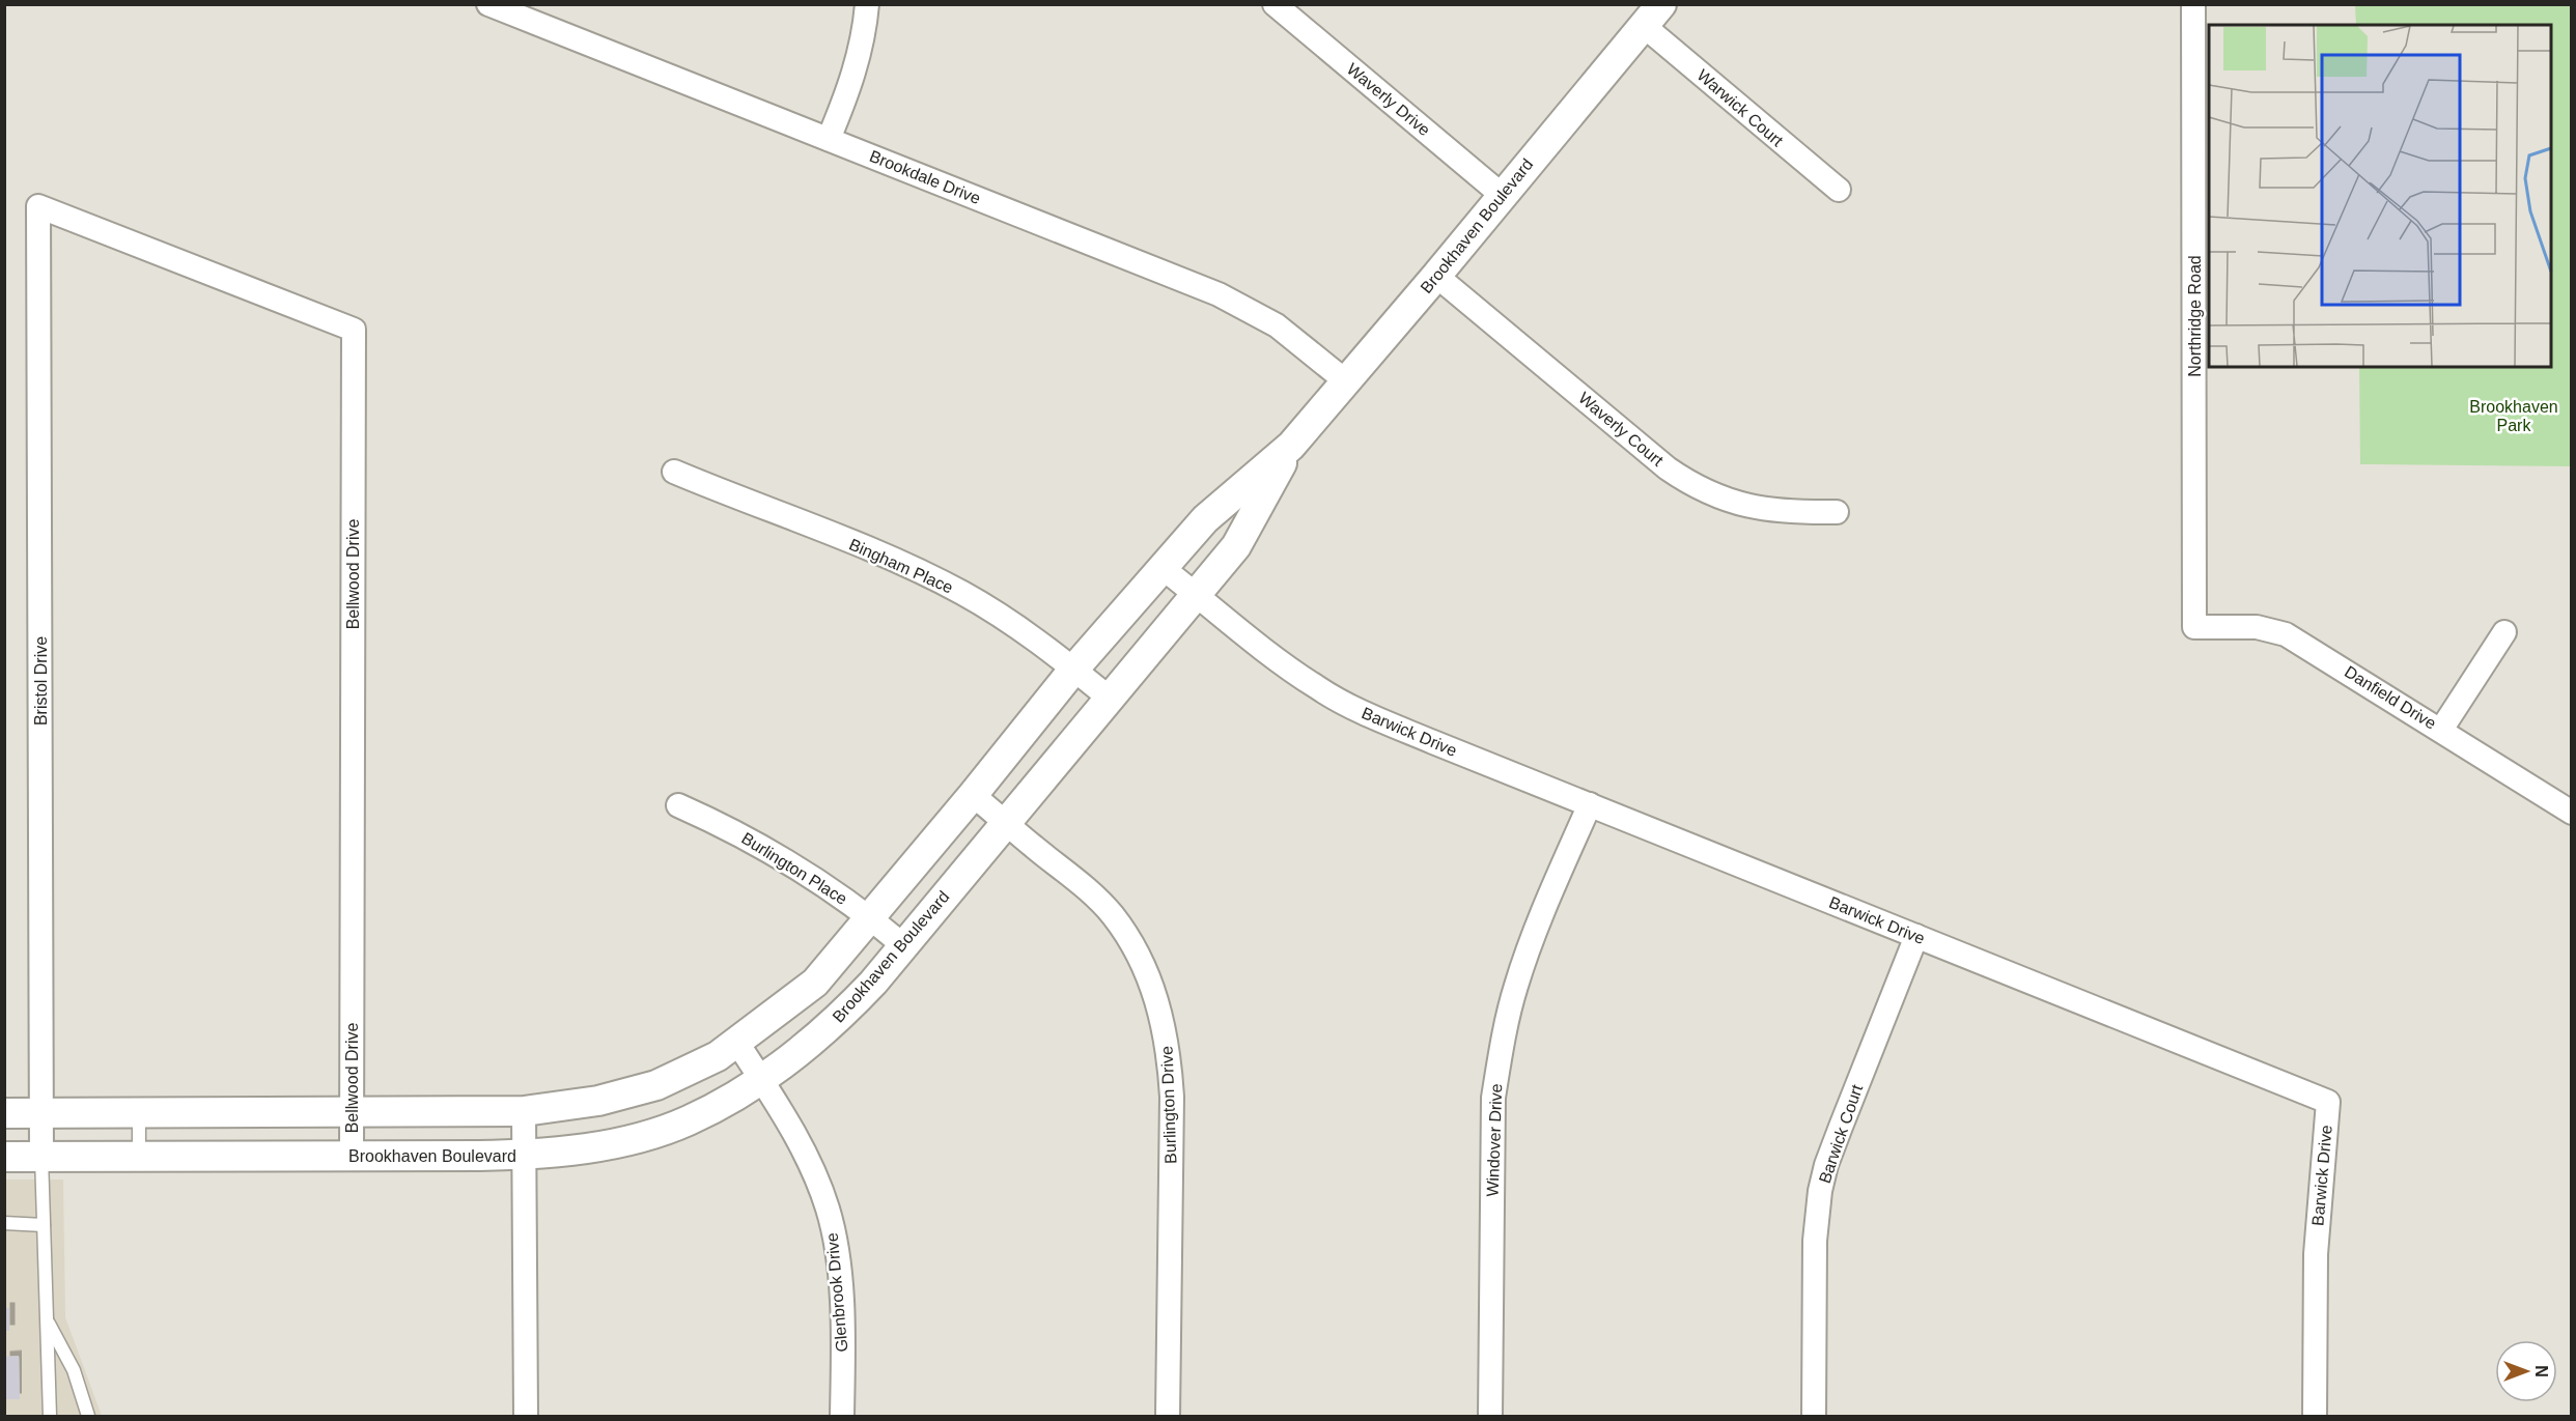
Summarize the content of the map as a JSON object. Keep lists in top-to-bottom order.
{
  "streets": {
    "street": [
      "Waverly Drive",
      "Warwick Court",
      "Brookdale Drive",
      "Brookhaven Boulevard",
      "Northridge Road",
      "Waverly Court",
      "Bingham Place",
      "Bellwood Drive",
      "Bristol Drive",
      "Danfield Drive",
      "Barwick Drive",
      "Burlington Place",
      "Burlington Drive",
      "Barwick Court",
      "Windover Drive",
      "Glenbrook Drive"
    ]
  },
  "crossings": [
    ["Waverly Drive", "Brookhaven Boulevard"],
    ["Warwick Court", "Brookhaven Boulevard"],
    ["Brookdale Drive", "Brookhaven Boulevard"],
    ["Brookhaven Boulevard", "Waverly Court"],
    ["Brookhaven Boulevard", "Bingham Place"],
    ["Brookhaven Boulevard", "Bellwood Drive"],
    ["Brookhaven Boulevard", "Bristol Drive"],
    ["Brookhaven Boulevard", "Barwick Drive"],
    ["Brookhaven Boulevard", "Burlington Place"],
    ["Brookhaven Boulevard", "Burlington Drive"],
    ["Brookhaven Boulevard", "Glenbrook Drive"],
    ["Northridge Road", "Danfield Drive"],
    ["Bellwood Drive", "Bristol Drive"],
    ["Barwick Drive", "Barwick Court"],
    ["Barwick Drive", "Windover Drive"]
  ],
  "parks": ["Brookhaven Park"],
  "north": "right"
}
